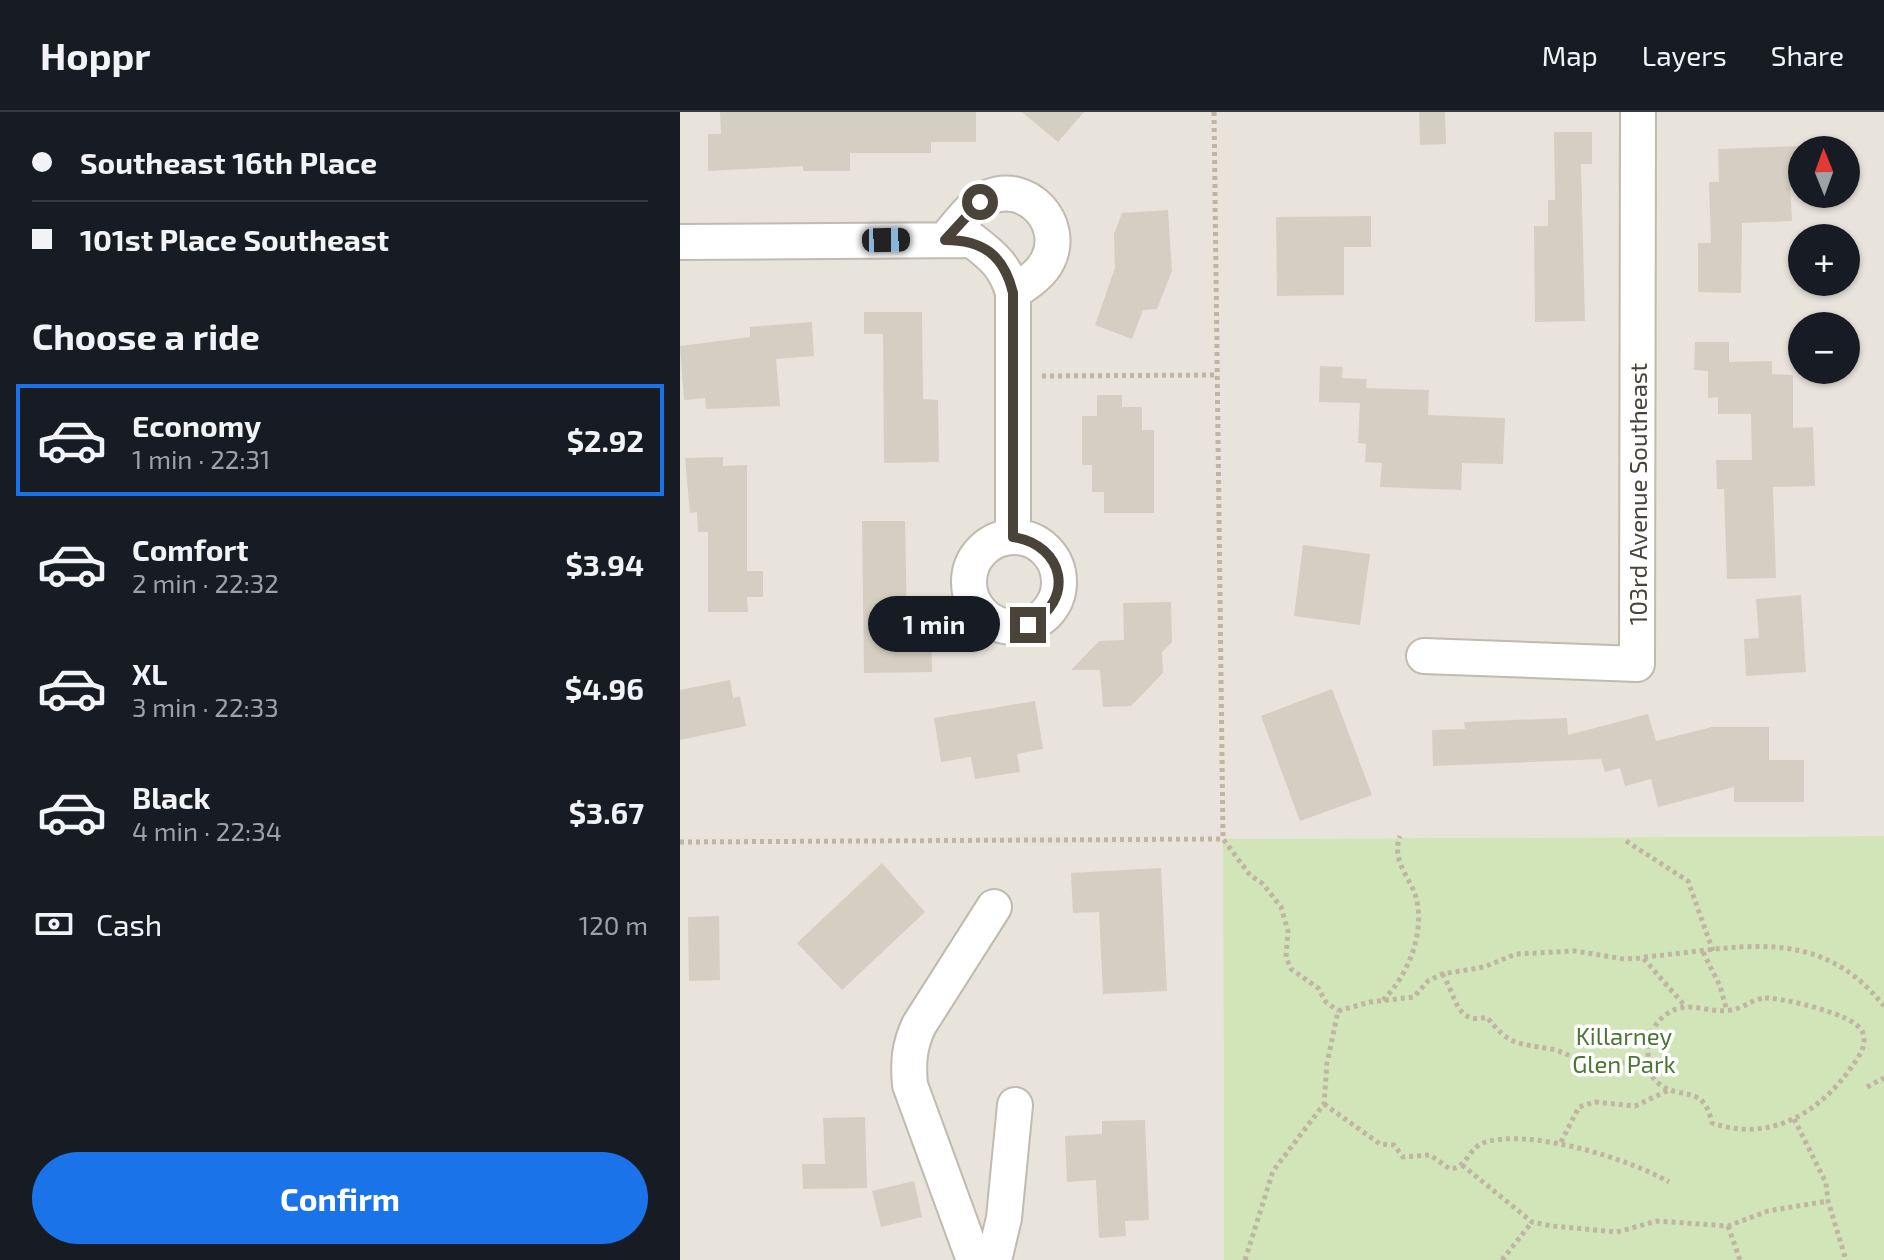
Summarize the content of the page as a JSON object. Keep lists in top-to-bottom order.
{
  "streets": {
    "street": ["103rd Avenue Southeast"]
  },
  "parks": ["Killarney Glen Park"],
  "north": "top",
  "page": {
    "header": "Hoppr",
    "nav": ["Map", "Layers", "Share"],
    "banner": ["Southeast 16th Place", "101st Place Southeast"],
    "map_buttons": ["+", "−"],
    "heading": "Choose a ride",
    "list": [
      {
        "name": "Economy",
        "note": "1 min · 22:31",
        "value": "$2.92"
      },
      {
        "name": "Comfort",
        "note": "2 min · 22:32",
        "value": "$3.94"
      },
      {
        "name": "XL",
        "note": "3 min · 22:33",
        "value": "$4.96"
      },
      {
        "name": "Black",
        "note": "4 min · 22:34",
        "value": "$3.67"
      }
    ],
    "bubble": "1 min",
    "pay": ["Cash", "120 m"],
    "buttons": "Confirm"
  }
}
